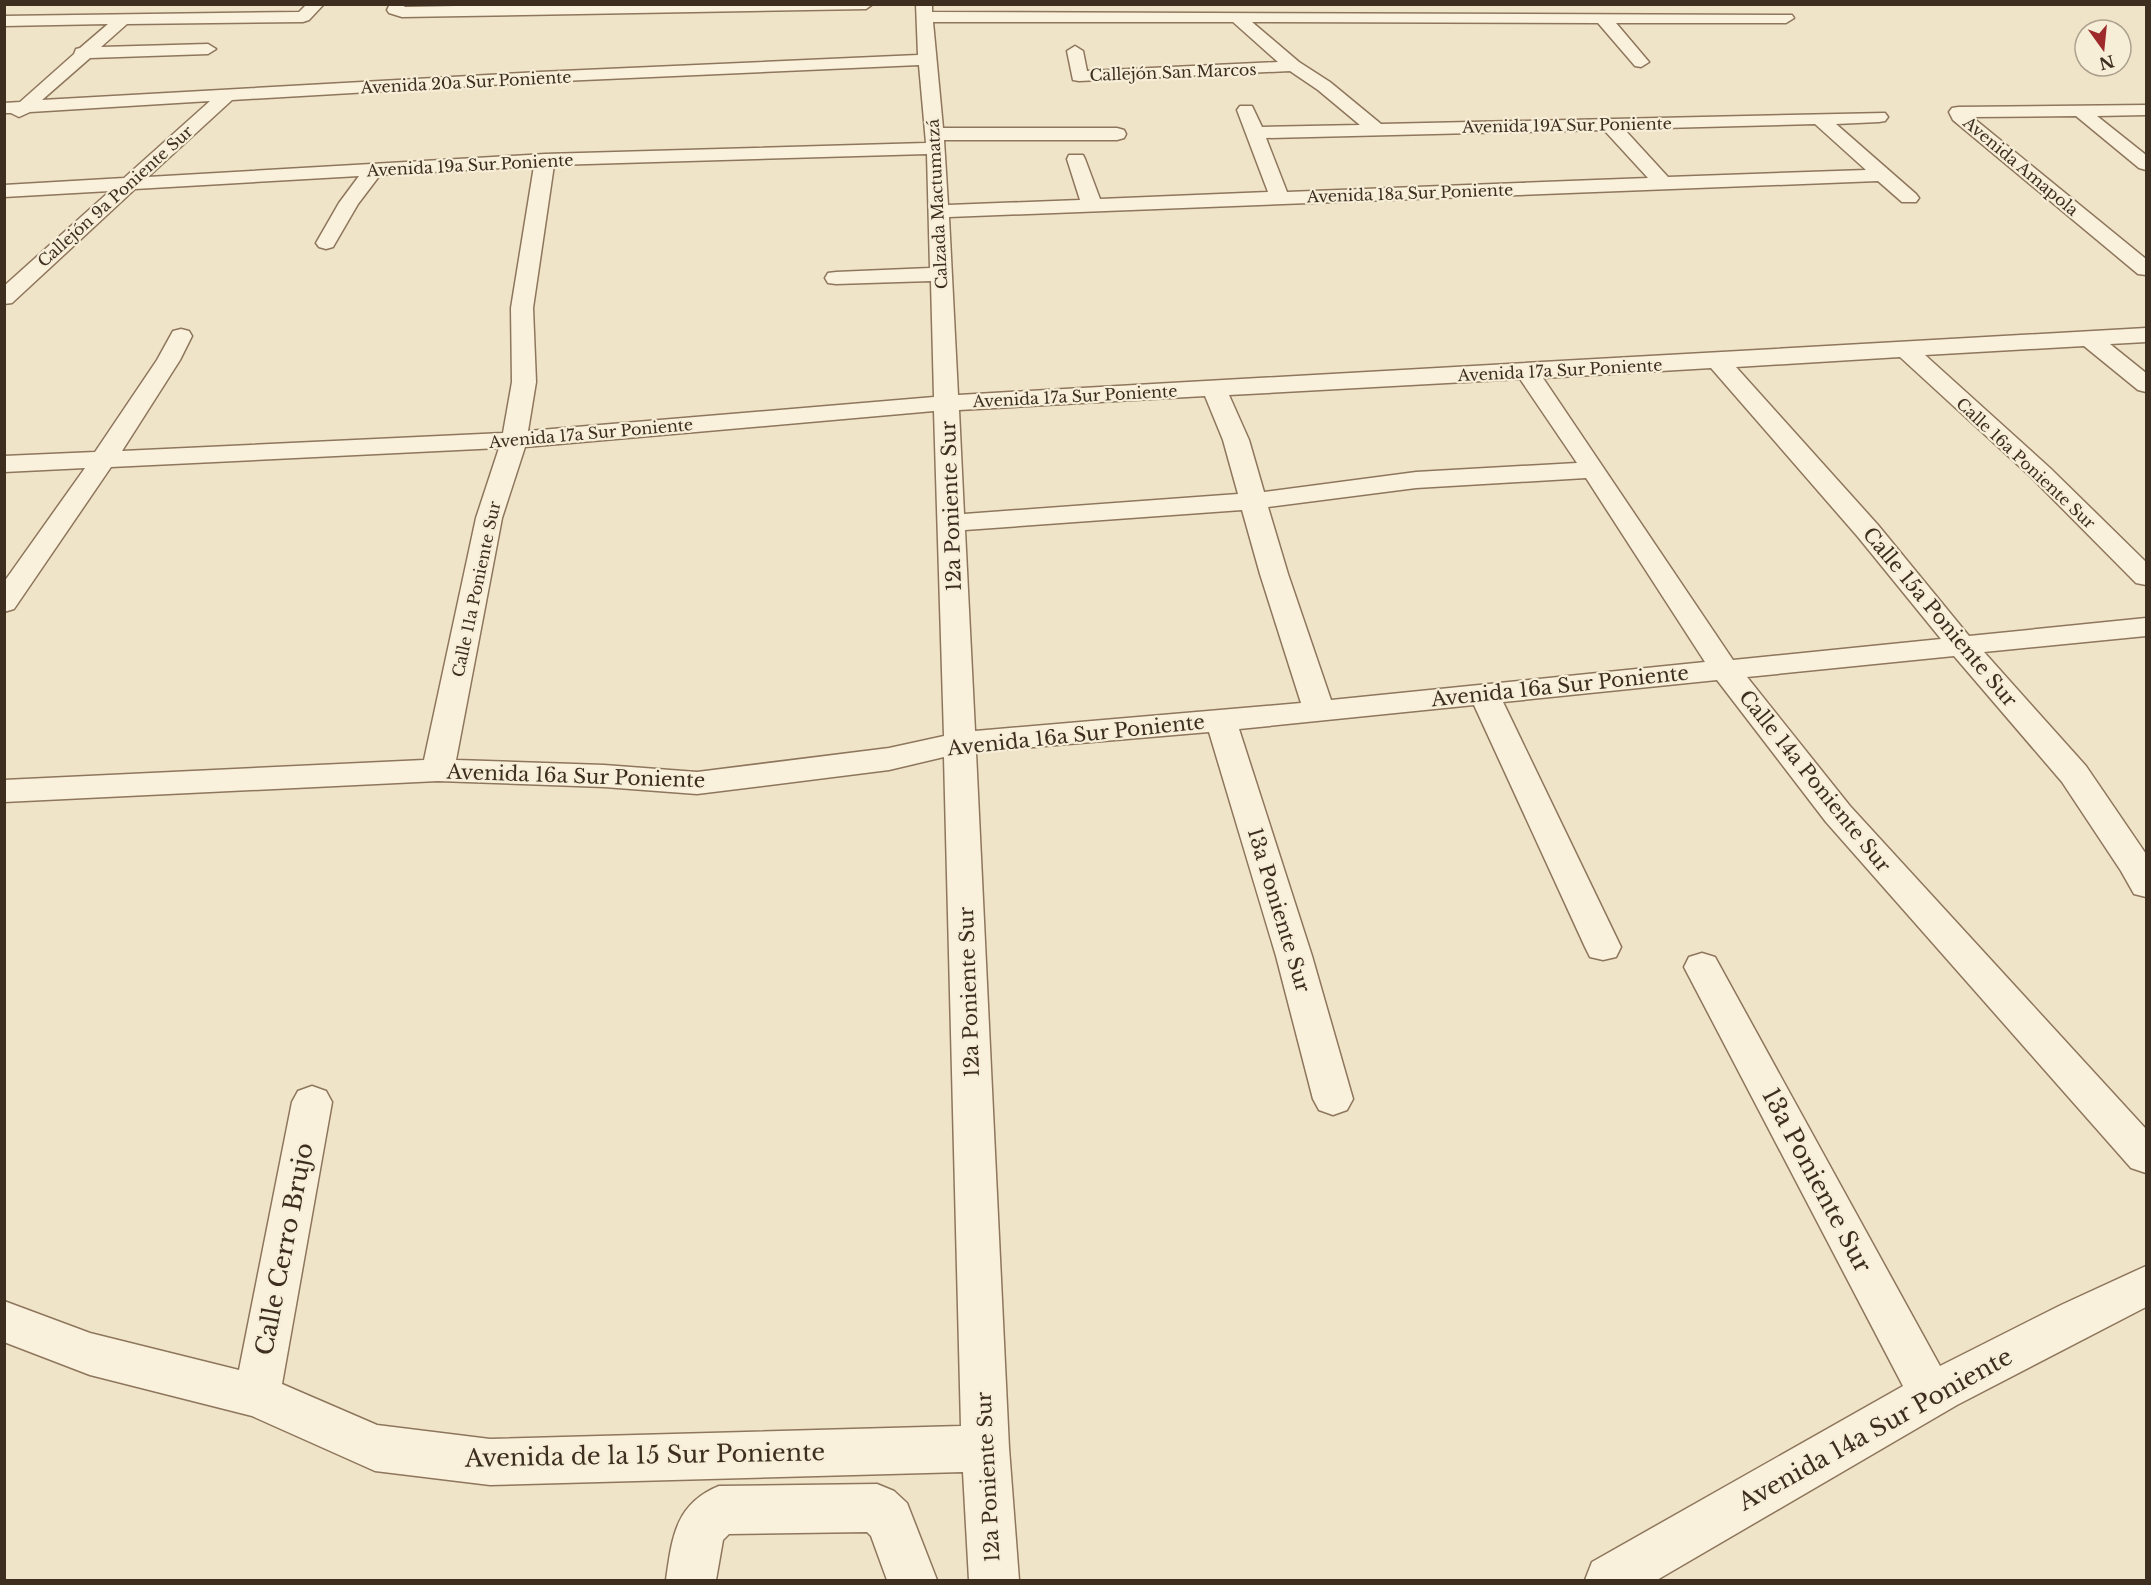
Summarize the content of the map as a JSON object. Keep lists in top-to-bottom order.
{
  "streets": {
    "street": [
      "Callejón San Marcos",
      "Avenida 20a Sur Poniente",
      "Avenida 19A Sur Poniente",
      "Avenida 19a Sur Poniente",
      "Avenida Amapola",
      "Avenida 18a Sur Poniente",
      "Callejón 9a Poniente Sur",
      "Calzada Mactumatzá",
      "Avenida 17a Sur Poniente",
      "Calle 16a Poniente Sur",
      "12a Poniente Sur",
      "Calle 11a Poniente Sur",
      "Calle 15a Poniente Sur",
      "Avenida 16a Sur Poniente",
      "Calle 14a Poniente Sur",
      "13a Poniente Sur",
      "Calle Cerro Brujo",
      "Avenida 14a Sur Poniente",
      "Avenida de la 15 Sur Poniente"
    ]
  },
  "crossings": [
    ["Avenida 20a Sur Poniente", "Callejón 9a Poniente Sur"],
    ["Avenida 20a Sur Poniente", "Calzada Mactumatzá"],
    ["Avenida 19a Sur Poniente", "Callejón 9a Poniente Sur"],
    ["Avenida 19a Sur Poniente", "Calzada Mactumatzá"],
    ["Avenida 19a Sur Poniente", "Calle 11a Poniente Sur"],
    ["Avenida 18a Sur Poniente", "Calzada Mactumatzá"],
    ["Calzada Mactumatzá", "Avenida 17a Sur Poniente"],
    ["Calzada Mactumatzá", "12a Poniente Sur"],
    ["Avenida 17a Sur Poniente", "Calle 16a Poniente Sur"],
    ["Avenida 17a Sur Poniente", "12a Poniente Sur"],
    ["Avenida 17a Sur Poniente", "Calle 11a Poniente Sur"],
    ["Avenida 17a Sur Poniente", "Calle 15a Poniente Sur"],
    ["Avenida 17a Sur Poniente", "Calle 14a Poniente Sur"],
    ["12a Poniente Sur", "Avenida 16a Sur Poniente"],
    ["12a Poniente Sur", "Avenida de la 15 Sur Poniente"],
    ["Calle 11a Poniente Sur", "Avenida 16a Sur Poniente"],
    ["Calle 15a Poniente Sur", "Avenida 16a Sur Poniente"],
    ["Avenida 16a Sur Poniente", "Calle 14a Poniente Sur"],
    ["Avenida 16a Sur Poniente", "13a Poniente Sur"],
    ["13a Poniente Sur", "Avenida 14a Sur Poniente"],
    ["Calle Cerro Brujo", "Avenida de la 15 Sur Poniente"]
  ],
  "north": "bottom"
}
